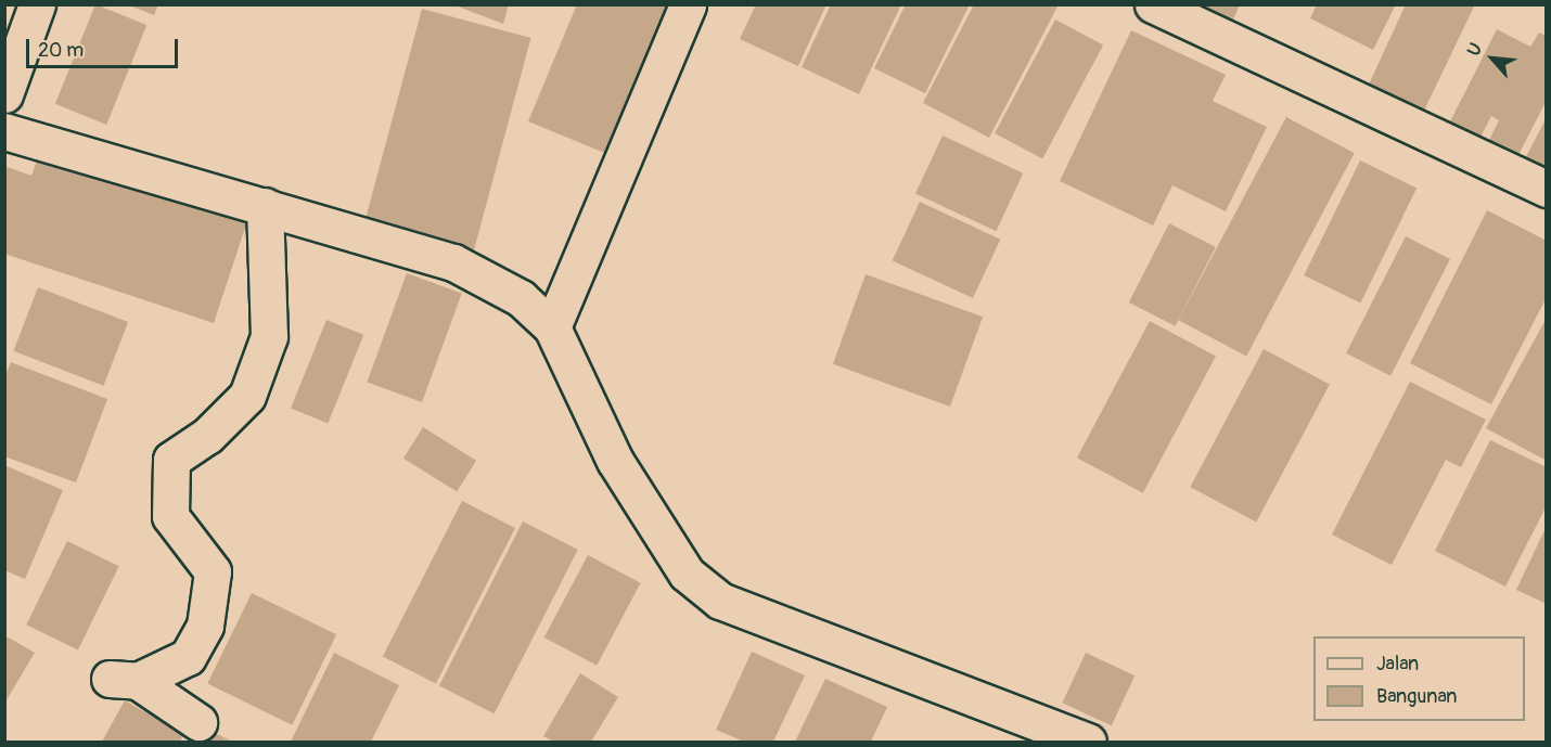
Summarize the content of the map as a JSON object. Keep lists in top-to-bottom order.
{
  "legend": ["Jalan", "Bangunan"],
  "scale_bar": "20 m",
  "north": "top left"
}
